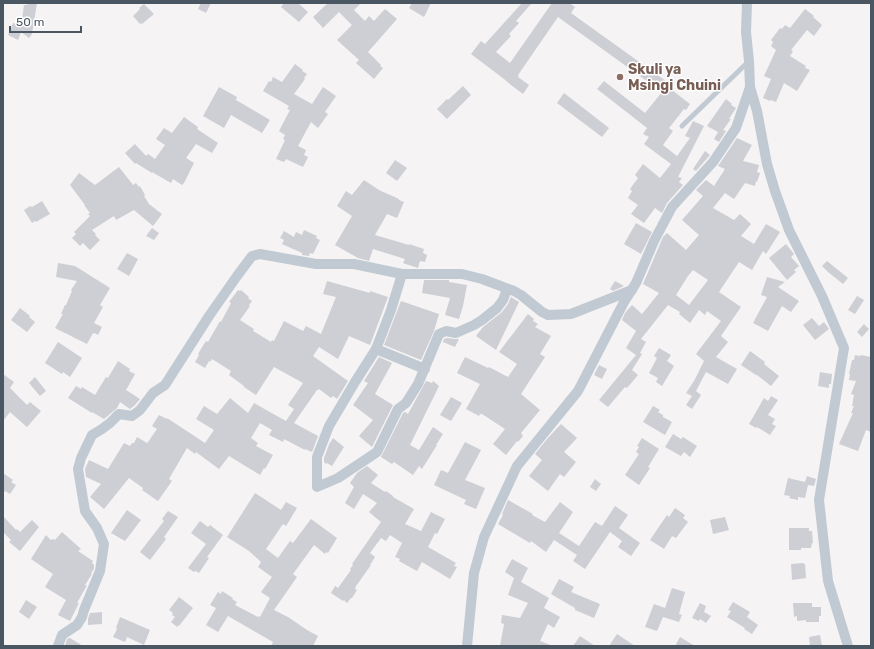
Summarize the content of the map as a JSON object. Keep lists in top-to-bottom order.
{
  "places": ["Skuli ya Msingi Chuini"],
  "scale_bar": "50 m"
}
